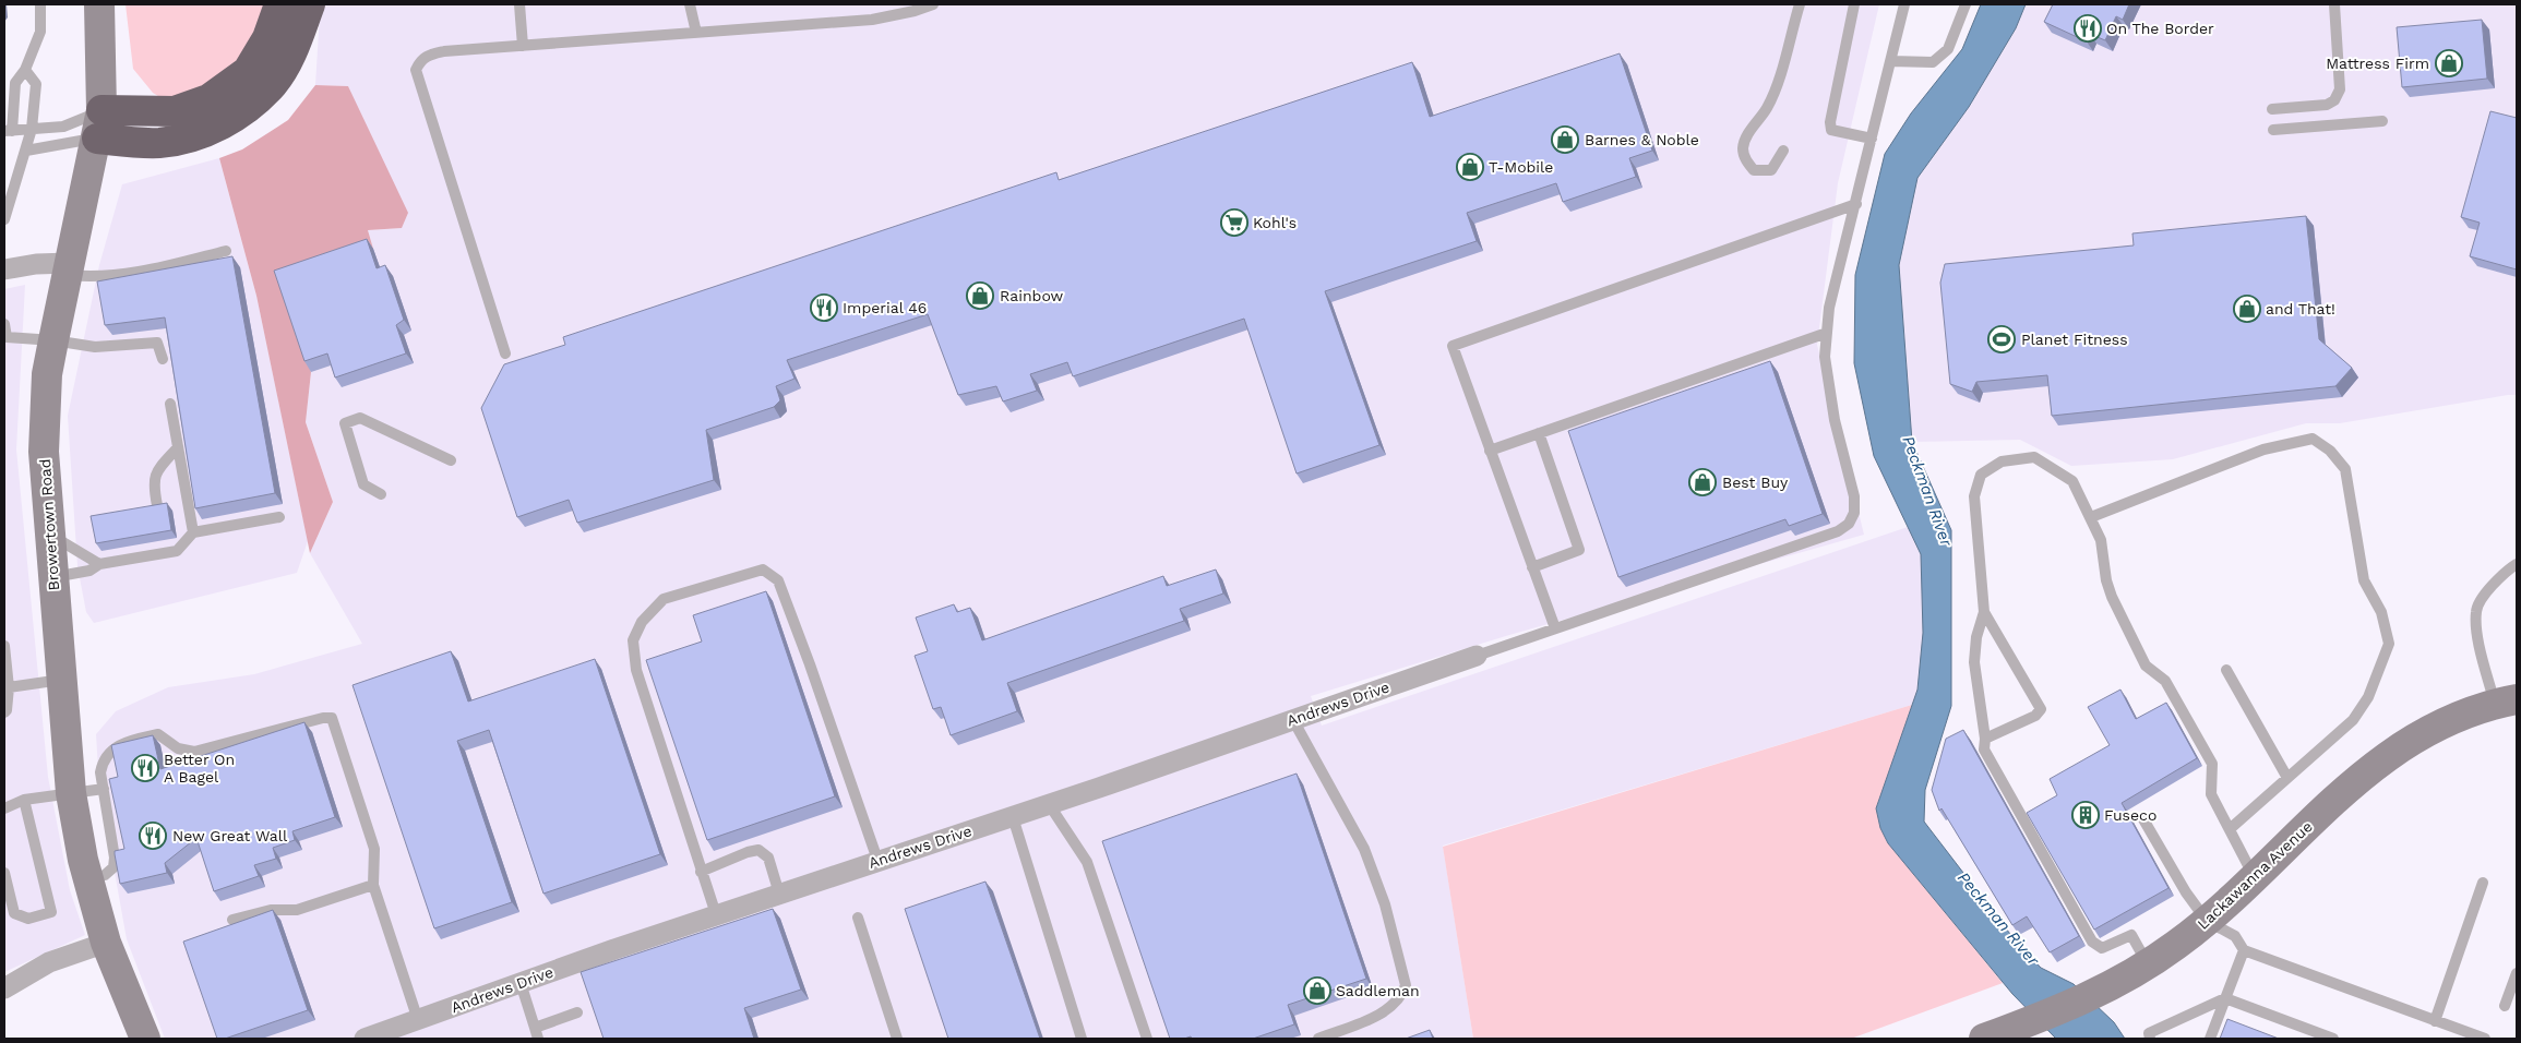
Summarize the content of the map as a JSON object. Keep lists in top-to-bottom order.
{
  "streets": {
    "street": ["Browertown Road", "Andrews Drive", "Lackawanna Avenue"]
  },
  "water": ["Peckman River"],
  "places": {
    "restaurant": [
      "On The Border",
      "Imperial 46",
      "Better On A Bagel",
      "New Great Wall"
    ],
    "shop": [
      "Mattress Firm",
      "Barnes & Noble",
      "T-Mobile",
      "Rainbow",
      "and That!",
      "Best Buy",
      "Saddleman"
    ],
    "supermarket": ["Kohl's"],
    "sports": ["Planet Fitness"],
    "building": ["Fuseco"]
  }
}
